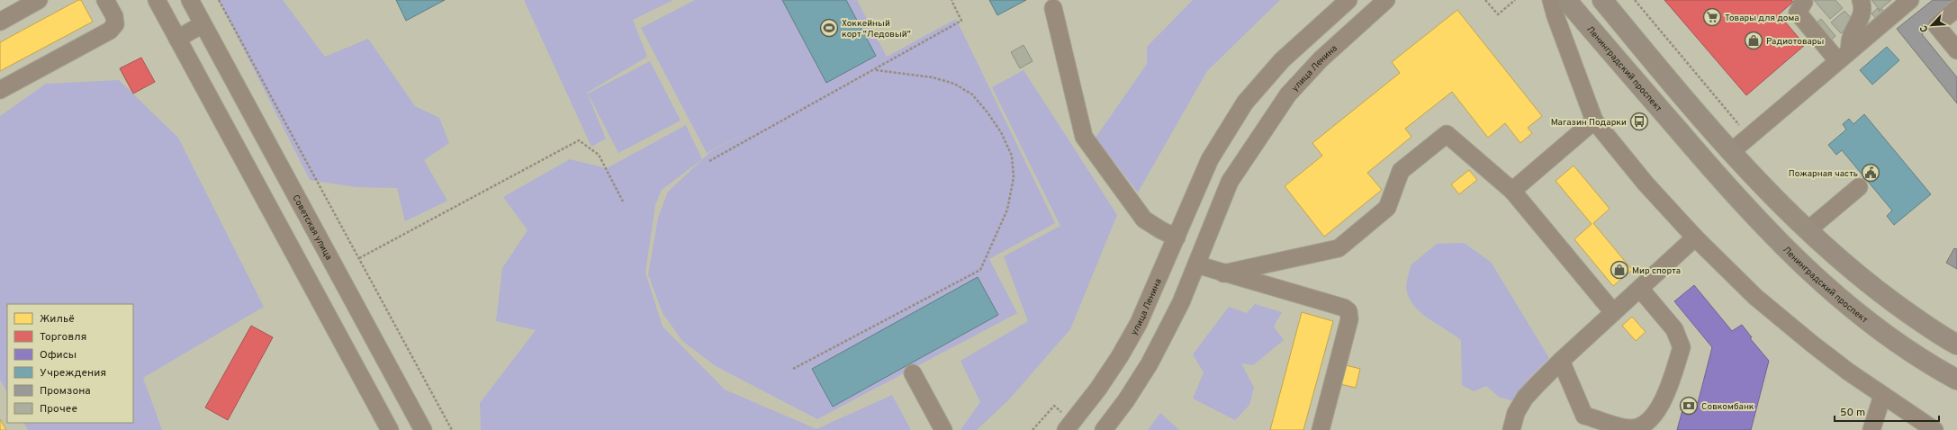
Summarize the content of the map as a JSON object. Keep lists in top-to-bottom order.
{
  "streets": {
    "main road": ["Ленинградский проспект"],
    "street": ["улица Ленина", "Советская улица"]
  },
  "places": {
    "supermarket": ["Товары для дома"],
    "sports": ["Хоккейный корт \"Ледовый\""],
    "shop": ["Радиотовары", "Мир спорта"],
    "bus stop": ["Магазин Подарки"],
    "public building": ["Пожарная часть"],
    "bank": ["Совкомбанк"]
  },
  "legend": [
    "Жильё",
    "Торговля",
    "Офисы",
    "Учреждения",
    "Промзона",
    "Прочее"
  ],
  "scale_bar": "50 m",
  "north": "bottom left"
}
